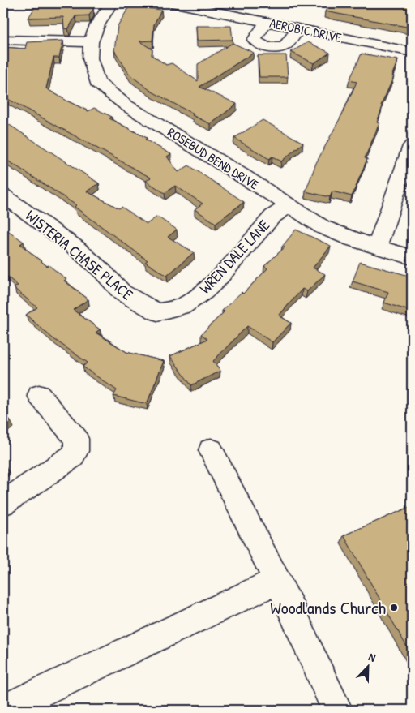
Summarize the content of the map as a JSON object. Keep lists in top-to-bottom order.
{
  "streets": {
    "street": [
      "AEROBIC DRIVE",
      "ROSEBUD BEND DRIVE",
      "WISTERIA CHASE PLACE",
      "WREN DALE LANE"
    ]
  },
  "crossings": [
    ["ROSEBUD BEND DRIVE", "WREN DALE LANE"],
    ["WISTERIA CHASE PLACE", "WREN DALE LANE"]
  ],
  "places": ["Woodlands Church"],
  "north": "top right"
}
